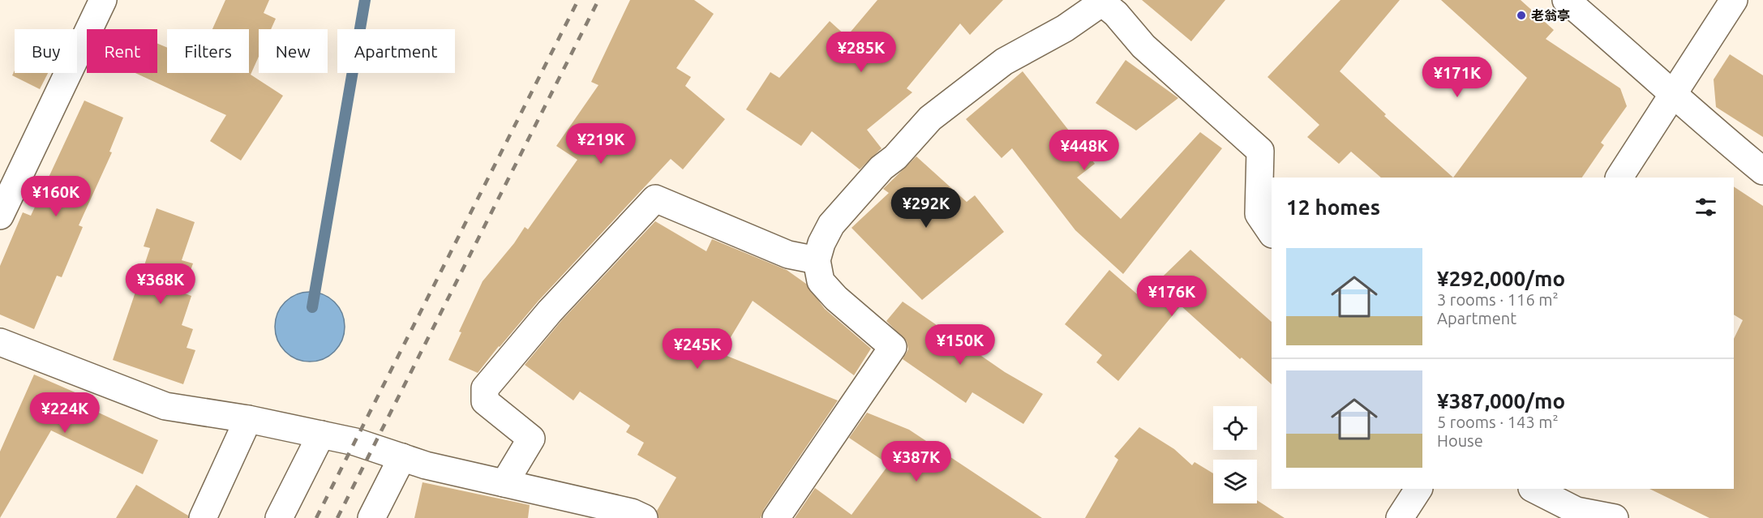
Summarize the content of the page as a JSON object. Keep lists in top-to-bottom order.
{
  "places": ["老翁亭"],
  "page": {
    "chip": [
      "Buy",
      "Rent",
      "Filters",
      "New",
      "Apartment"
    ],
    "price": [
      "¥285K",
      "¥171K",
      "¥219K",
      "¥448K",
      "¥160K",
      "¥292K",
      "¥368K",
      "¥176K",
      "¥150K",
      "¥245K",
      "¥224K",
      "¥387K"
    ],
    "heading": "12 homes",
    "list": [
      {
        "name": "¥292,000/mo",
        "note": "3 rooms · 116 m² · Apartment"
      },
      {
        "name": "¥387,000/mo",
        "note": "5 rooms · 143 m² · House"
      }
    ]
  }
}
